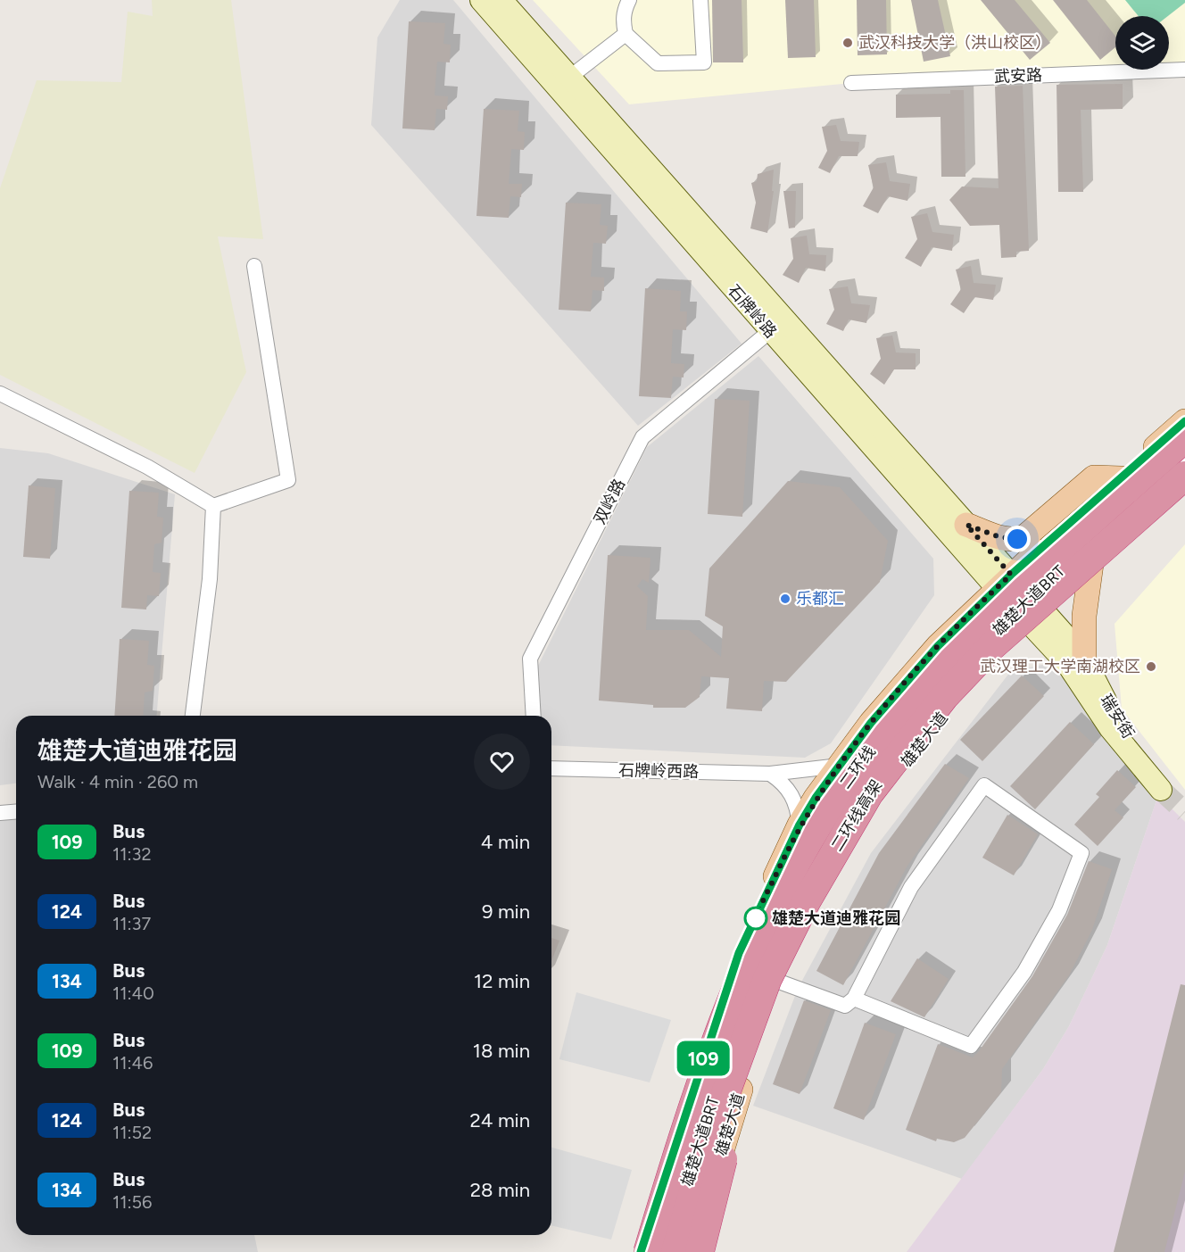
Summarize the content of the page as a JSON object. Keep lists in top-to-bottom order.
{
  "streets": {
    "highway": ["二环线", "二环线高架"],
    "main road": ["石牌岭路", "瑞安街", "雄楚大道"],
    "street": ["武安路", "双岭路", "石牌岭西路"],
    "lane": ["雄楚大道BRT"]
  },
  "crossings": [
    ["石牌岭路", "双岭路"],
    ["石牌岭路", "瑞安街"],
    ["雄楚大道BRT", "瑞安街"],
    ["雄楚大道BRT", "雄楚大道"],
    ["雄楚大道BRT", "二环线"],
    ["雄楚大道BRT", "二环线高架"],
    ["瑞安街", "雄楚大道"],
    ["瑞安街", "二环线高架"],
    ["雄楚大道", "二环线高架"]
  ],
  "places": [
    "武汉科技大学（洪山校区）",
    "乐都汇",
    "武汉理工大学南湖校区",
    "雄楚大道迪雅花园"
  ],
  "lines": ["bus line 109"],
  "page": {
    "on_map": "109",
    "heading": ["雄楚大道迪雅花园", "Walk · 4 min · 260 m"],
    "list": [
      {
        "mark": "109",
        "name": "Bus",
        "note": "11:32",
        "value": "4 min"
      },
      {
        "mark": "124",
        "name": "Bus",
        "note": "11:37",
        "value": "9 min"
      },
      {
        "mark": "134",
        "name": "Bus",
        "note": "11:40",
        "value": "12 min"
      },
      {
        "mark": "109",
        "name": "Bus",
        "note": "11:46",
        "value": "18 min"
      },
      {
        "mark": "124",
        "name": "Bus",
        "note": "11:52",
        "value": "24 min"
      },
      {
        "mark": "134",
        "name": "Bus",
        "note": "11:56",
        "value": "28 min"
      }
    ]
  }
}
